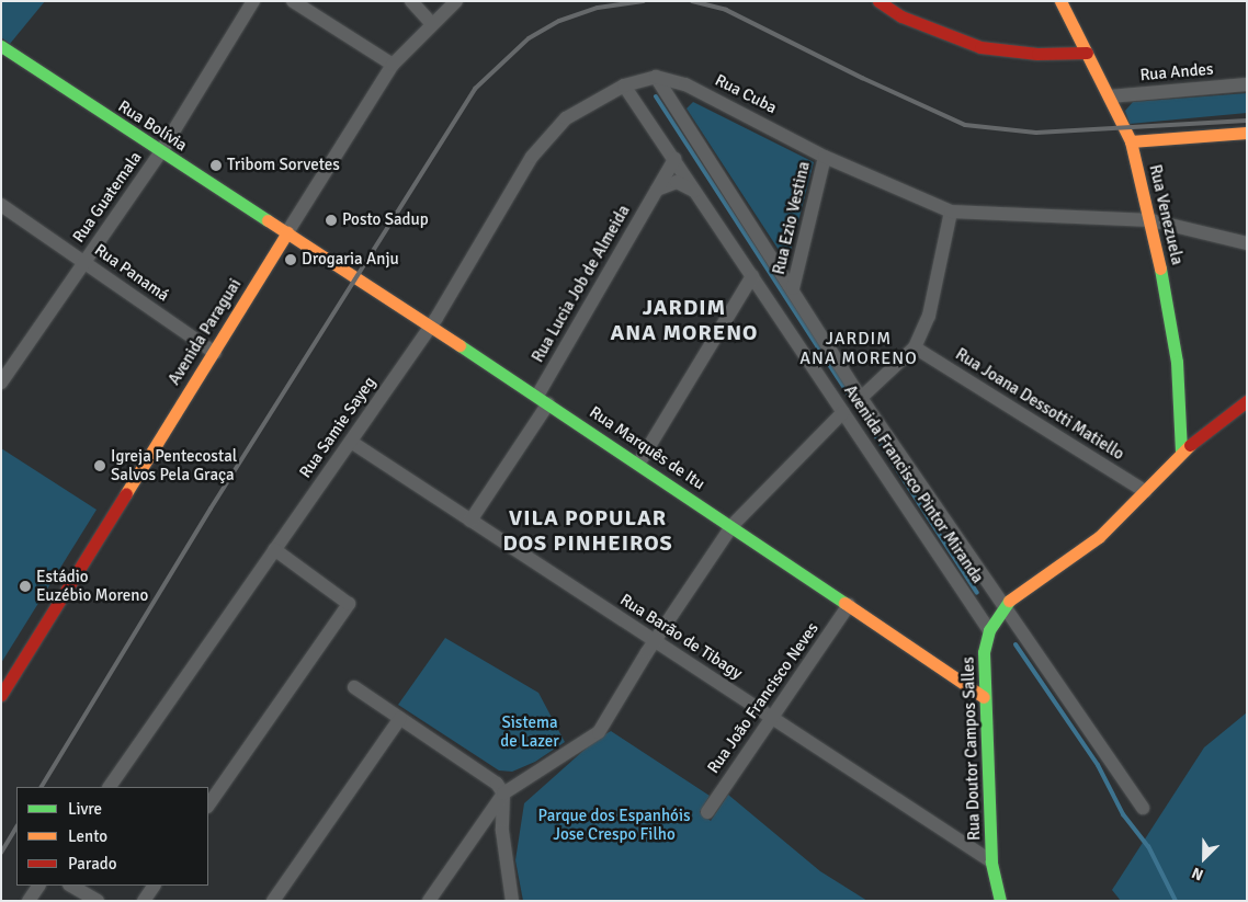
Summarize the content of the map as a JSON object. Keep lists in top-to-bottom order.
{
  "streets": {
    "street": [
      "Rua Andes",
      "Rua Cuba",
      "Rua Bolívia",
      "Rua Guatemala",
      "Rua Venezuela",
      "Rua Ezio Vestina",
      "Rua Panamá",
      "Rua Lucia Job de Almeida",
      "Avenida Paraguai",
      "Rua Joana Dessotti Matiello",
      "Rua Samie Sayeg",
      "Rua Marquês de Itu",
      "Avenida Francisco Pintor Miranda",
      "Rua Barão de Tibagy",
      "Rua João Francisco Neves",
      "Rua Doutor Campos Salles"
    ]
  },
  "crossings": [
    ["Rua Andes", "Rua Venezuela"],
    ["Rua Cuba", "Rua Venezuela"],
    ["Rua Cuba", "Rua Ezio Vestina"],
    ["Rua Cuba", "Avenida Francisco Pintor Miranda"],
    ["Rua Bolívia", "Rua Guatemala"],
    ["Rua Bolívia", "Avenida Paraguai"],
    ["Rua Bolívia", "Rua Marquês de Itu"],
    ["Rua Guatemala", "Rua Panamá"],
    ["Rua Venezuela", "Rua Doutor Campos Salles"],
    ["Rua Ezio Vestina", "Avenida Francisco Pintor Miranda"],
    ["Rua Panamá", "Avenida Paraguai"],
    ["Rua Lucia Job de Almeida", "Rua Marquês de Itu"],
    ["Rua Lucia Job de Almeida", "Avenida Francisco Pintor Miranda"],
    ["Rua Lucia Job de Almeida", "Rua Barão de Tibagy"],
    ["Avenida Paraguai", "Rua Marquês de Itu"],
    ["Rua Joana Dessotti Matiello", "Rua Doutor Campos Salles"],
    ["Rua Samie Sayeg", "Rua Marquês de Itu"],
    ["Rua Samie Sayeg", "Rua Barão de Tibagy"],
    ["Rua Marquês de Itu", "Rua João Francisco Neves"],
    ["Rua Marquês de Itu", "Rua Doutor Campos Salles"],
    ["Avenida Francisco Pintor Miranda", "Rua Doutor Campos Salles"],
    ["Rua Barão de Tibagy", "Rua João Francisco Neves"],
    ["Rua Barão de Tibagy", "Rua Doutor Campos Salles"]
  ],
  "districts": ["JARDIM ANA MORENO", "JARDIM ANA MORENO", "VILA POPULAR DOS PINHEIROS"],
  "parks": ["Sistema de Lazer", "Parque dos Espanhóis Jose Crespo Filho"],
  "places": [
    "Tribom Sorvetes",
    "Posto Sadup",
    "Drogaria Anju",
    "Igreja Pentecostal Salvos Pela Graça",
    "Estádio Euzébio Moreno"
  ],
  "legend": ["Livre", "Lento", "Parado"],
  "north": "bottom left"
}
